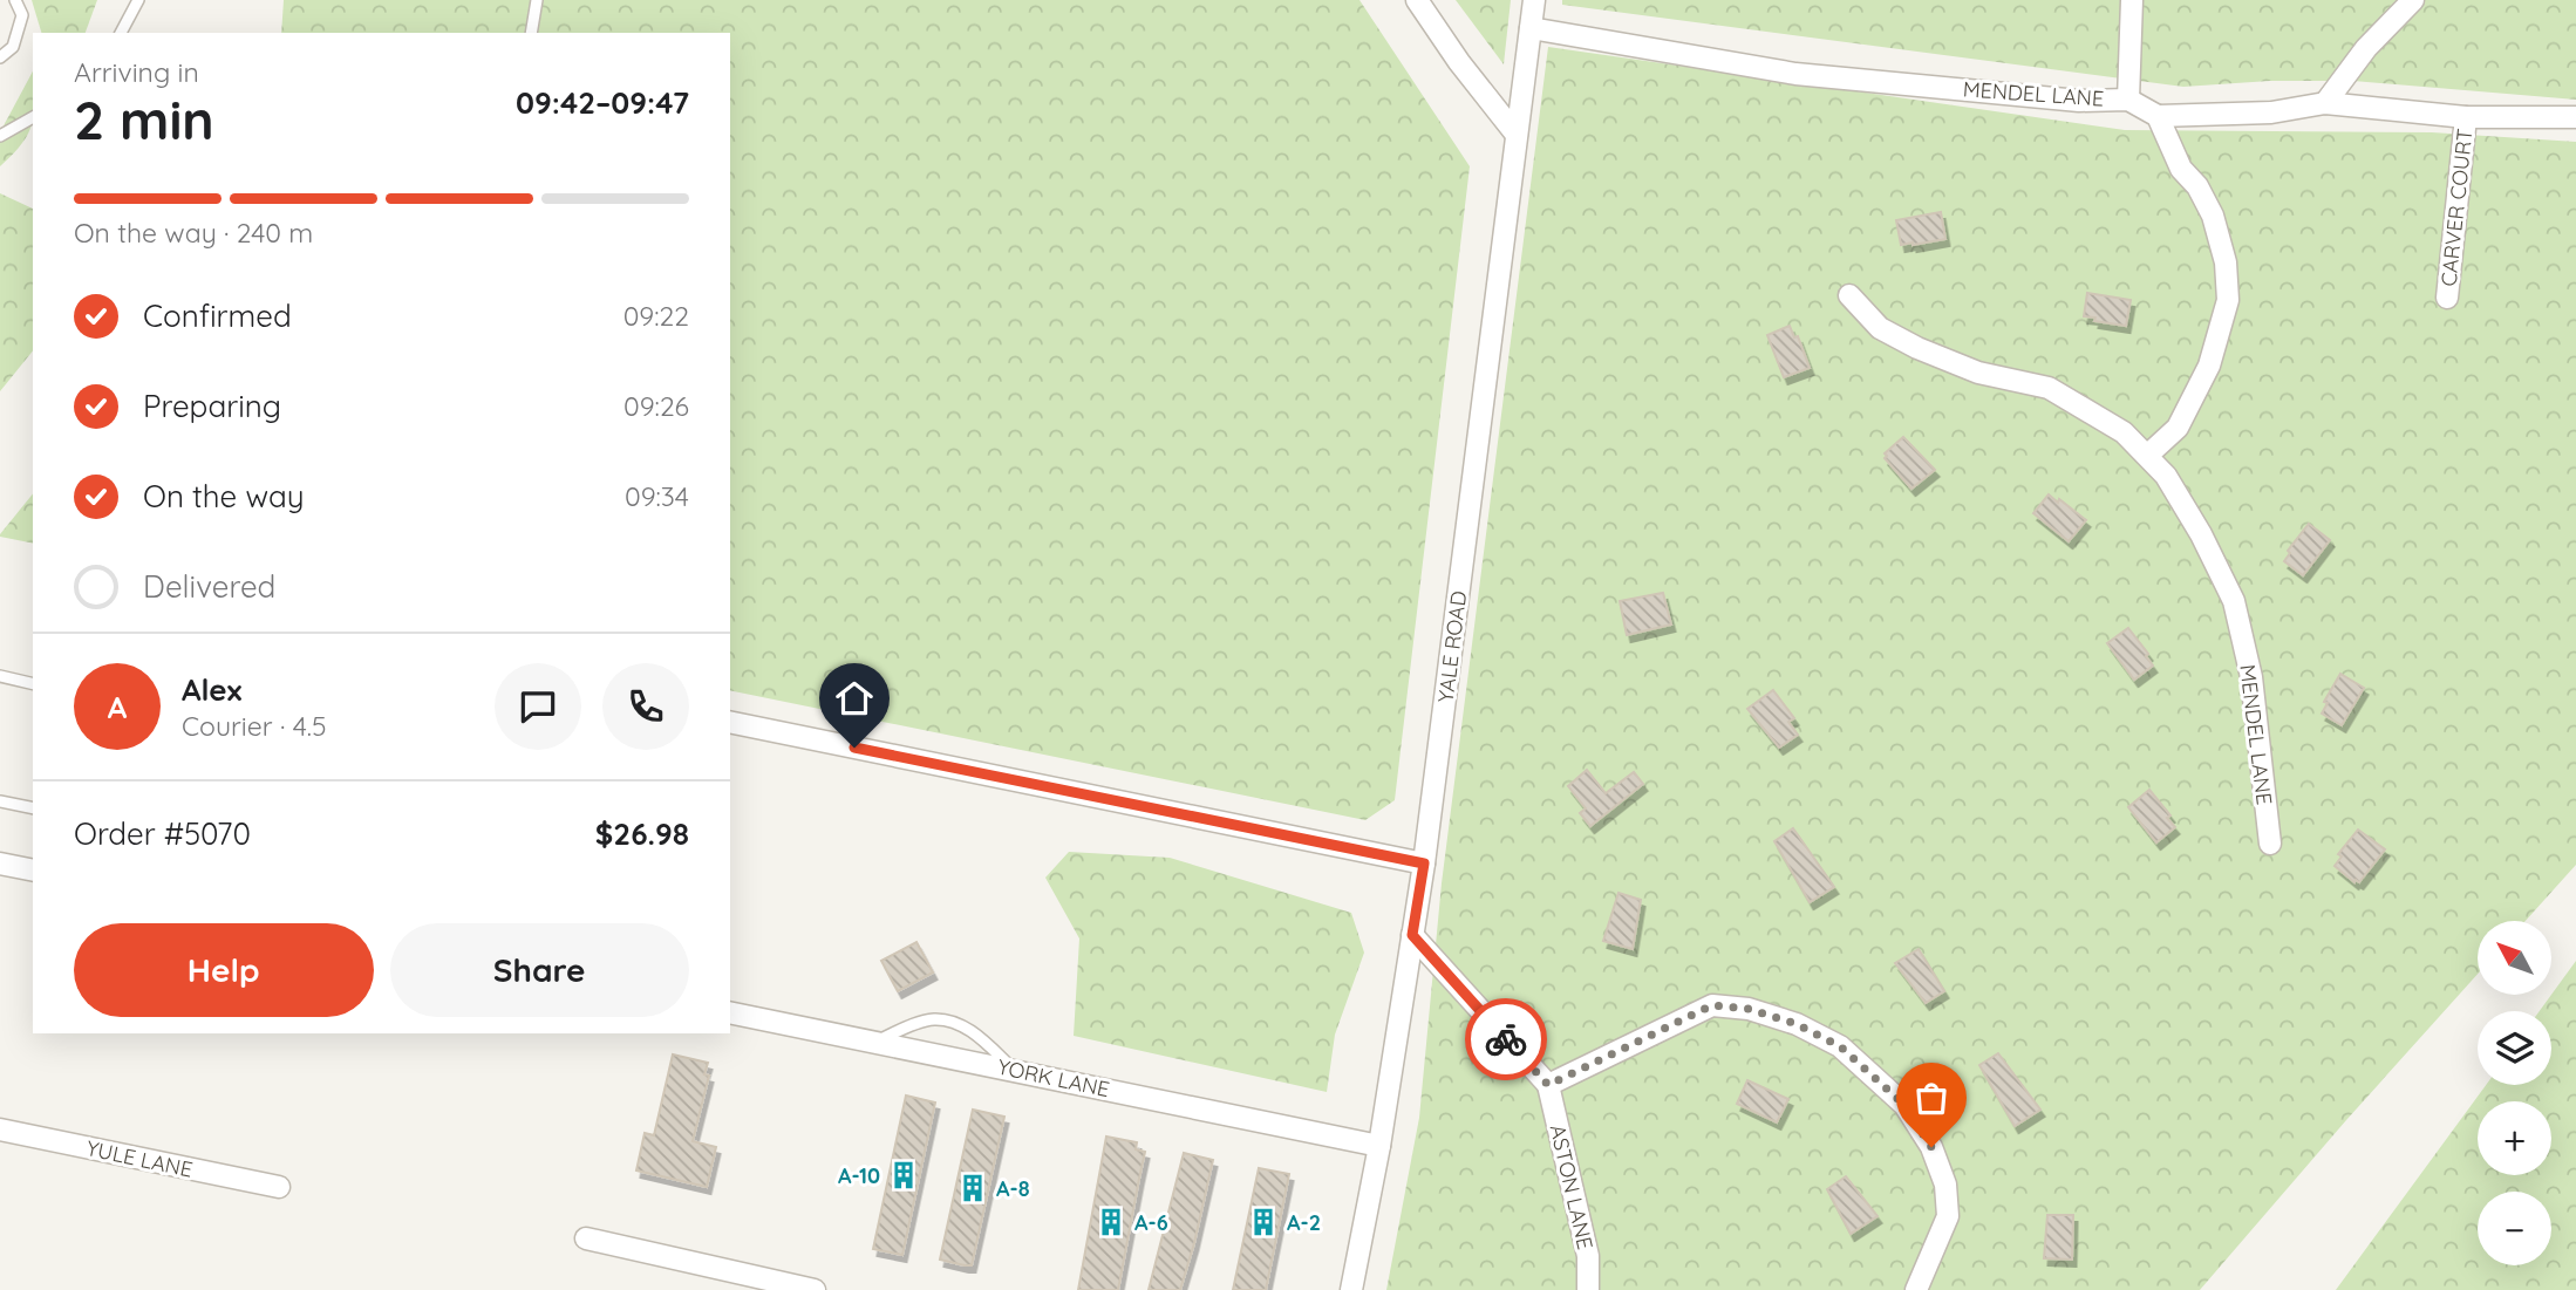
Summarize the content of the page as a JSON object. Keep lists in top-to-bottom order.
{
  "streets": {
    "street": [
      "MENDEL LANE",
      "CARVER COURT",
      "YALE ROAD",
      "YORK LANE",
      "YULE LANE",
      "ASTON LANE"
    ]
  },
  "crossings": [
    ["MENDEL LANE", "CARVER COURT"],
    ["MENDEL LANE", "YALE ROAD"],
    ["YALE ROAD", "YORK LANE"],
    ["YALE ROAD", "ASTON LANE"]
  ],
  "places": {
    "building": [
      "A-10",
      "A-8",
      "A-6",
      "A-2"
    ]
  },
  "north": "top left",
  "page": {
    "heading": ["2 min", "Arriving in", "09:42–09:47"],
    "panel": [
      "Alex",
      "Courier · 4.5",
      "Order #5070",
      "$26.98"
    ],
    "bar": "On the way · 240 m",
    "list": [
      ["Confirmed", "09:22"],
      ["Preparing", "09:26"],
      ["On the way", "09:34"],
      "Delivered"
    ],
    "round": "A",
    "buttons": ["Help", "Share"],
    "map_buttons": ["+", "−"]
  }
}
